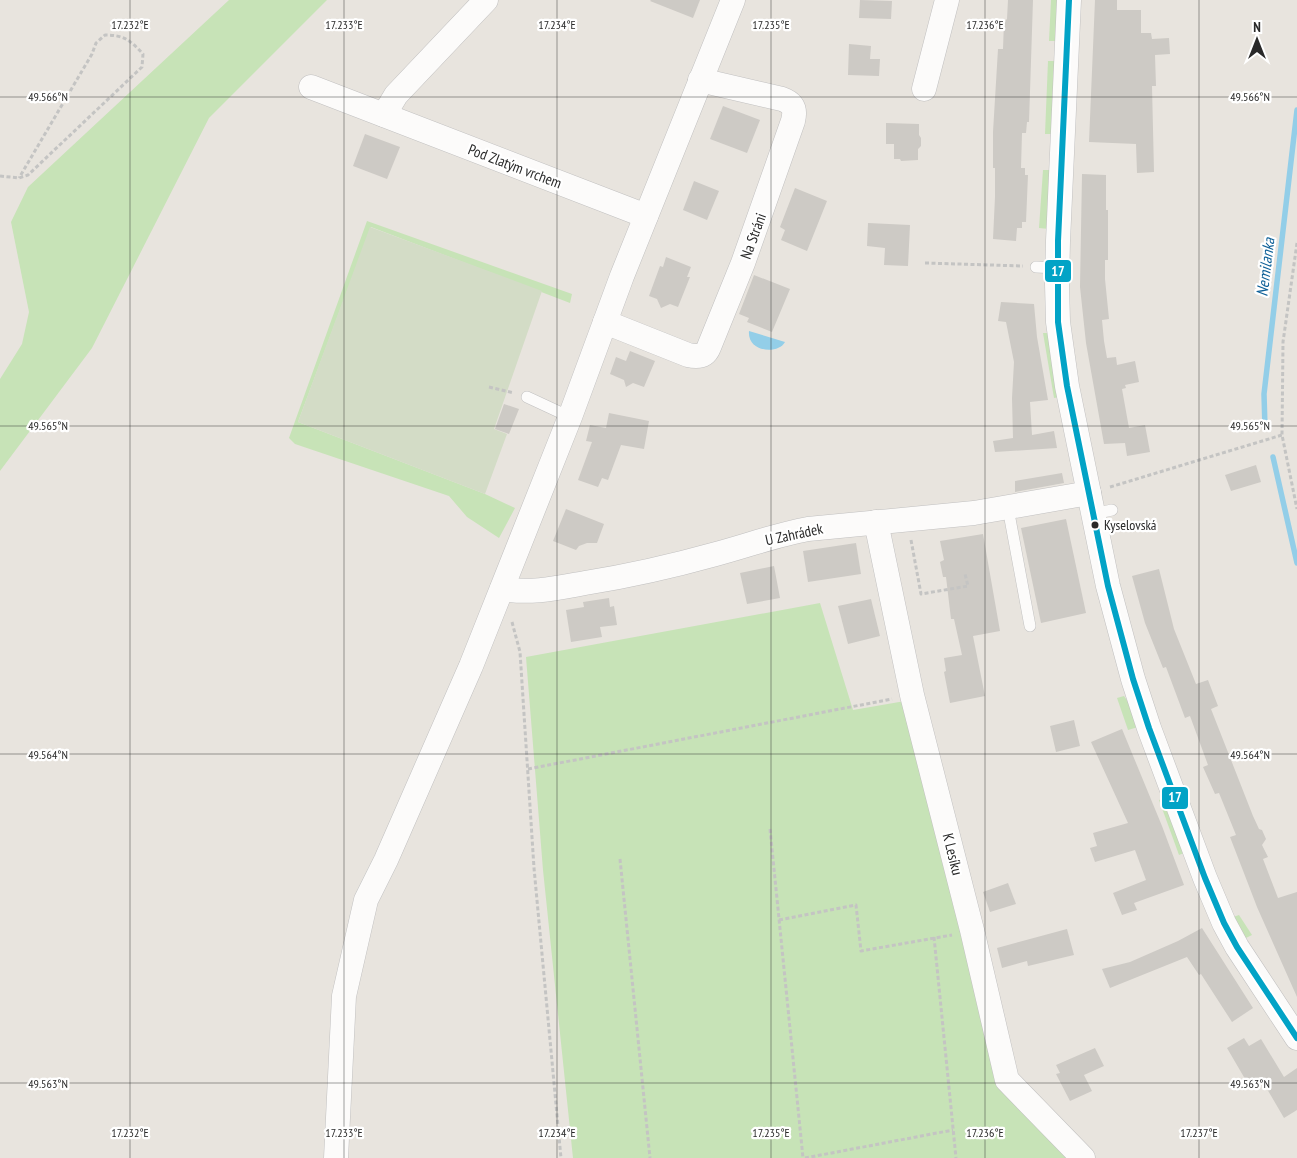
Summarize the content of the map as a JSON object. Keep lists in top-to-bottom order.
{
  "streets": {
    "street": [
      "Pod Zlatým vrchem",
      "Na Stráni",
      "U Zahrádek",
      "K Lesíku"
    ]
  },
  "crossings": [
    ["U Zahrádek", "K Lesíku"]
  ],
  "water": ["Nemilanka"],
  "places": ["Kyselovská"],
  "lines": ["transit line 17"],
  "north": "top",
  "coordinates": [
    "17.232°E",
    "17.233°E",
    "17.234°E",
    "17.235°E",
    "17.236°E",
    "49.566°N",
    "49.565°N",
    "49.564°N",
    "49.563°N",
    "17.237°E"
  ]
}
